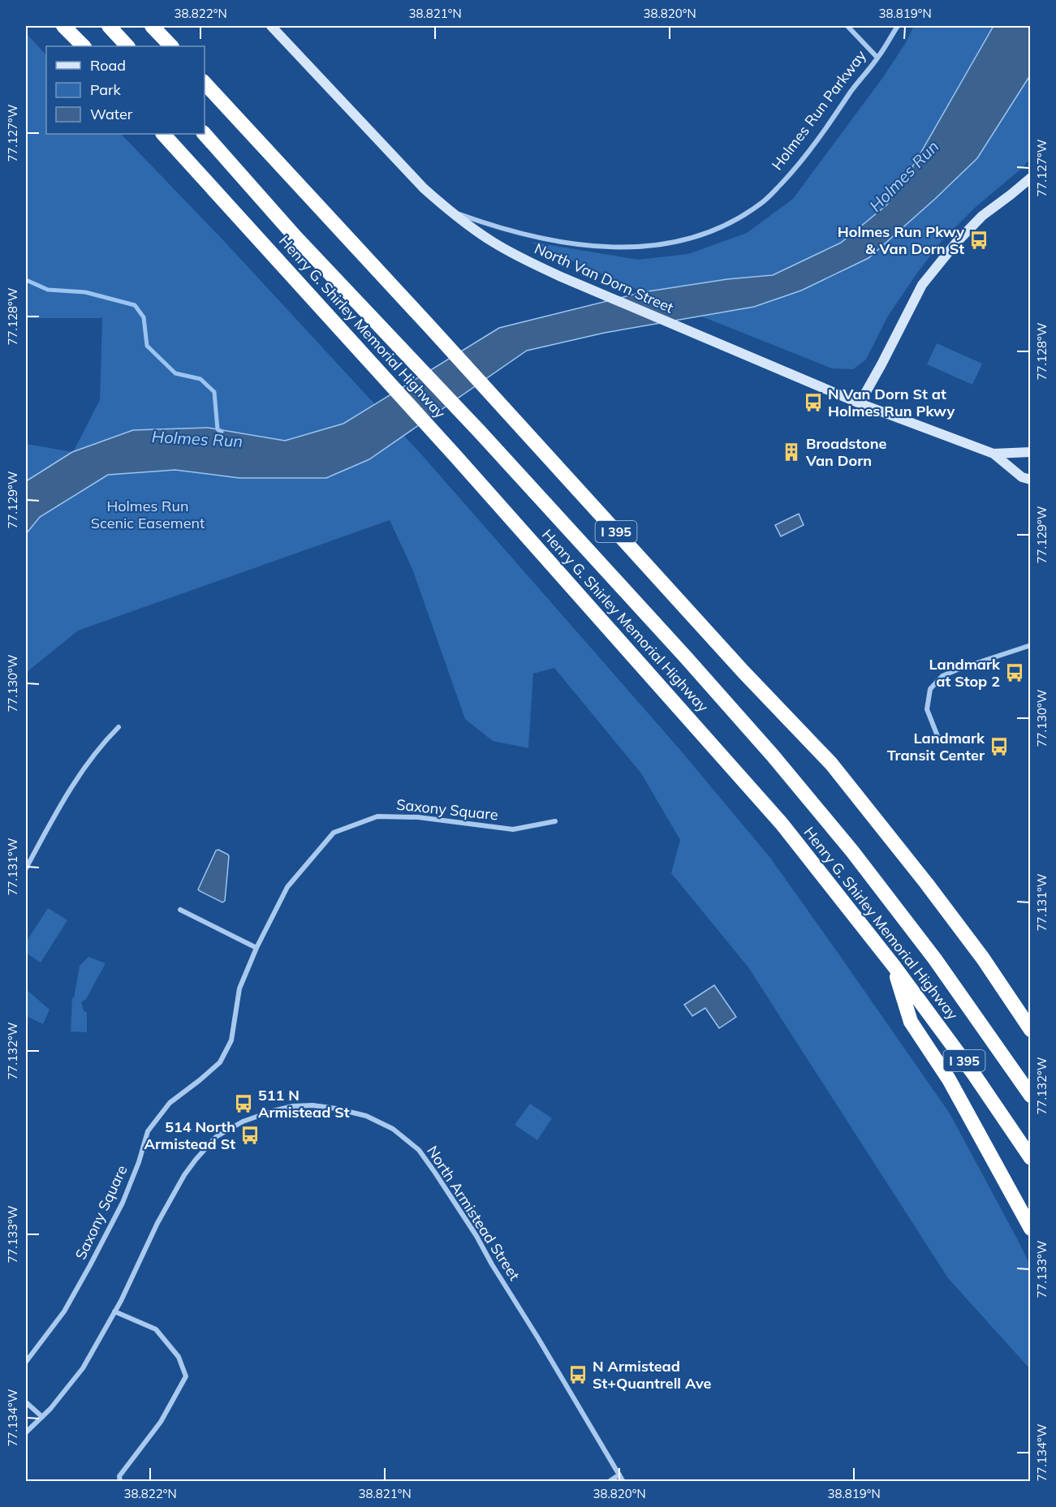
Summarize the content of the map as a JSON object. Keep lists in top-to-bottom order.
{
  "streets": {
    "highway": ["Henry G. Shirley Memorial Highway", "I 395"],
    "main road": ["North Van Dorn Street"],
    "street": ["Holmes Run Parkway", "Saxony Square", "North Armistead Street"]
  },
  "crossings": [
    ["Holmes Run Parkway", "North Van Dorn Street"]
  ],
  "water": ["Holmes Run"],
  "parks": ["Holmes Run Scenic Easement"],
  "places": {
    "bus stop": [
      "Holmes Run Pkwy & Van Dorn St",
      "N Van Dorn St at Holmes Run Pkwy",
      "Landmark at Stop 2",
      "Landmark Transit Center",
      "511 N Armistead St",
      "514 North Armistead St",
      "N Armistead St+Quantrell Ave"
    ],
    "building": ["Broadstone Van Dorn"]
  },
  "legend": ["Road", "Park", "Water"],
  "coordinates": [
    "38.822°N",
    "38.821°N",
    "38.820°N",
    "38.819°N",
    "77.127°W",
    "77.128°W",
    "77.129°W",
    "77.130°W",
    "77.131°W",
    "77.132°W",
    "77.133°W",
    "77.134°W"
  ]
}
